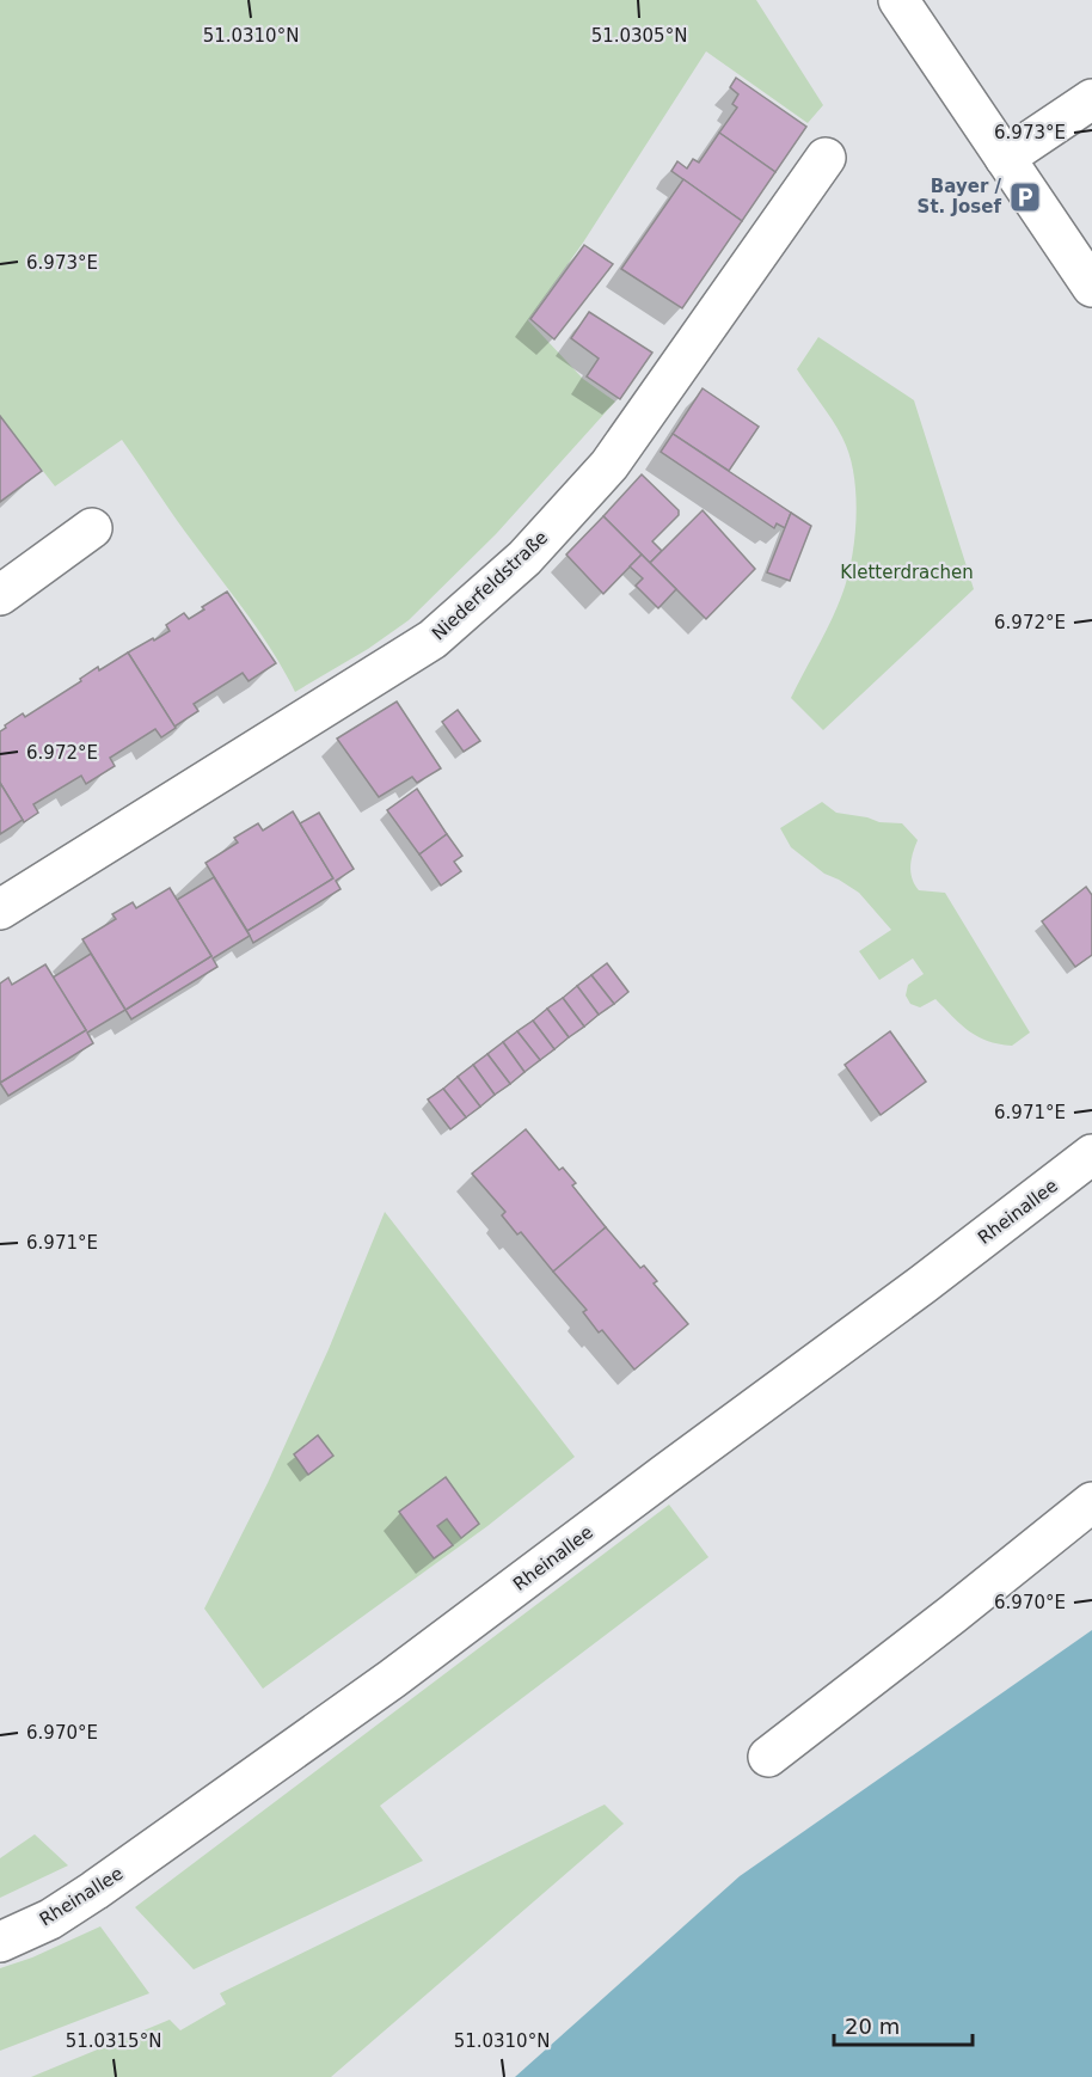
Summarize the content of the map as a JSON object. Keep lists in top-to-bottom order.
{
  "streets": {
    "main road": ["Niederfeldstraße", "Rheinallee"]
  },
  "parks": ["Kletterdrachen"],
  "places": {
    "parking": ["Bayer / St. Josef"]
  },
  "scale_bar": "20 m",
  "coordinates": [
    "51.0310°N",
    "51.0305°N",
    "6.973°E",
    "6.972°E",
    "6.971°E",
    "6.970°E",
    "51.0315°N"
  ]
}
